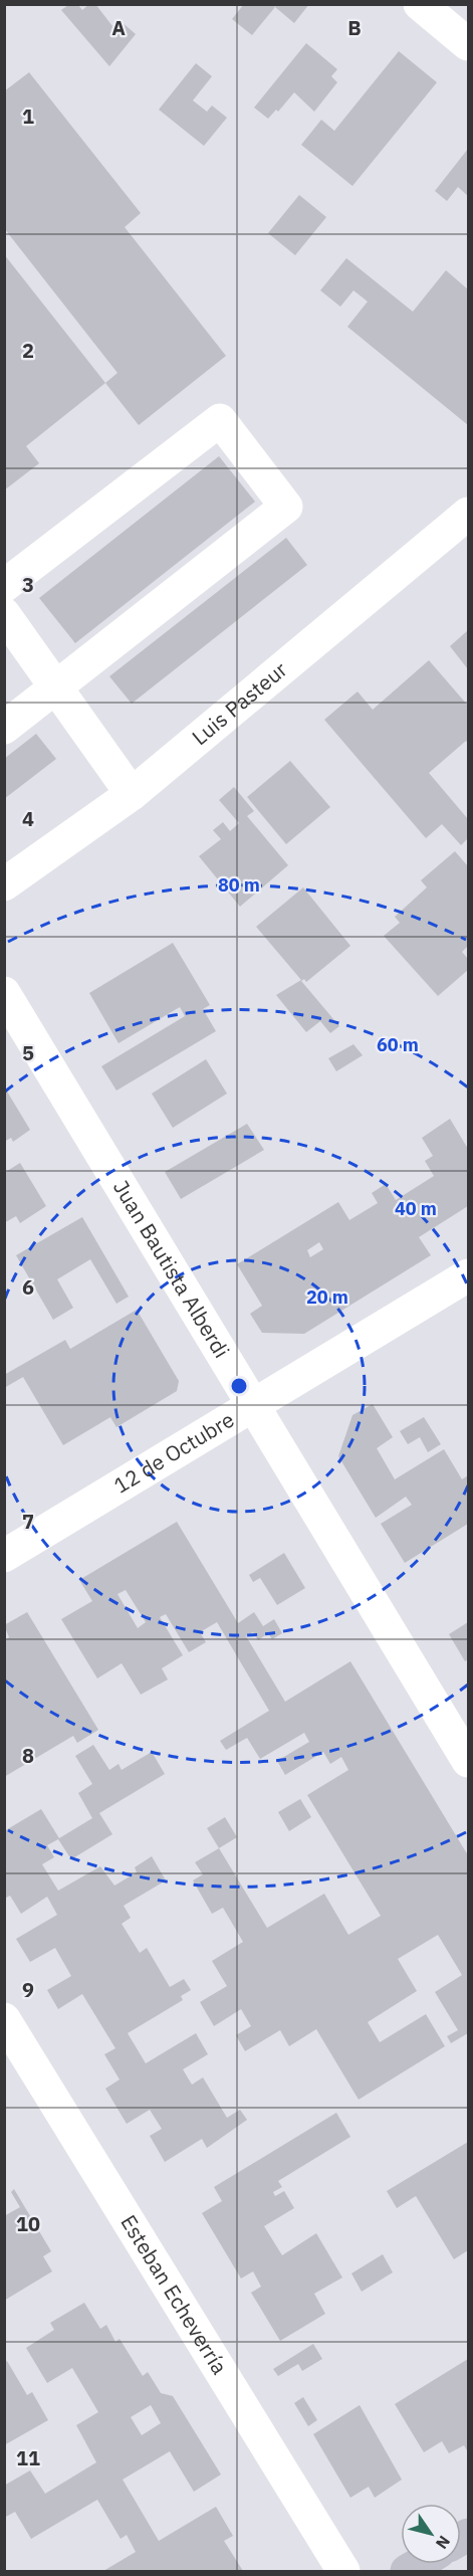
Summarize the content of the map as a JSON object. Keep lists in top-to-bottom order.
{
  "streets": {
    "street": [
      "Luis Pasteur",
      "Juan Bautista Alberdi",
      "12 de Octubre",
      "Esteban Echeverría"
    ]
  },
  "crossings": [
    ["Juan Bautista Alberdi", "12 de Octubre"]
  ],
  "north": "bottom right",
  "grid": {
    "columns": ["A", "B"],
    "rows": [
      "1",
      "2",
      "3",
      "4",
      "5",
      "6",
      "7",
      "8",
      "9",
      "10",
      "11"
    ]
  },
  "rings": [
    "80 m",
    "60 m",
    "40 m",
    "20 m"
  ]
}
